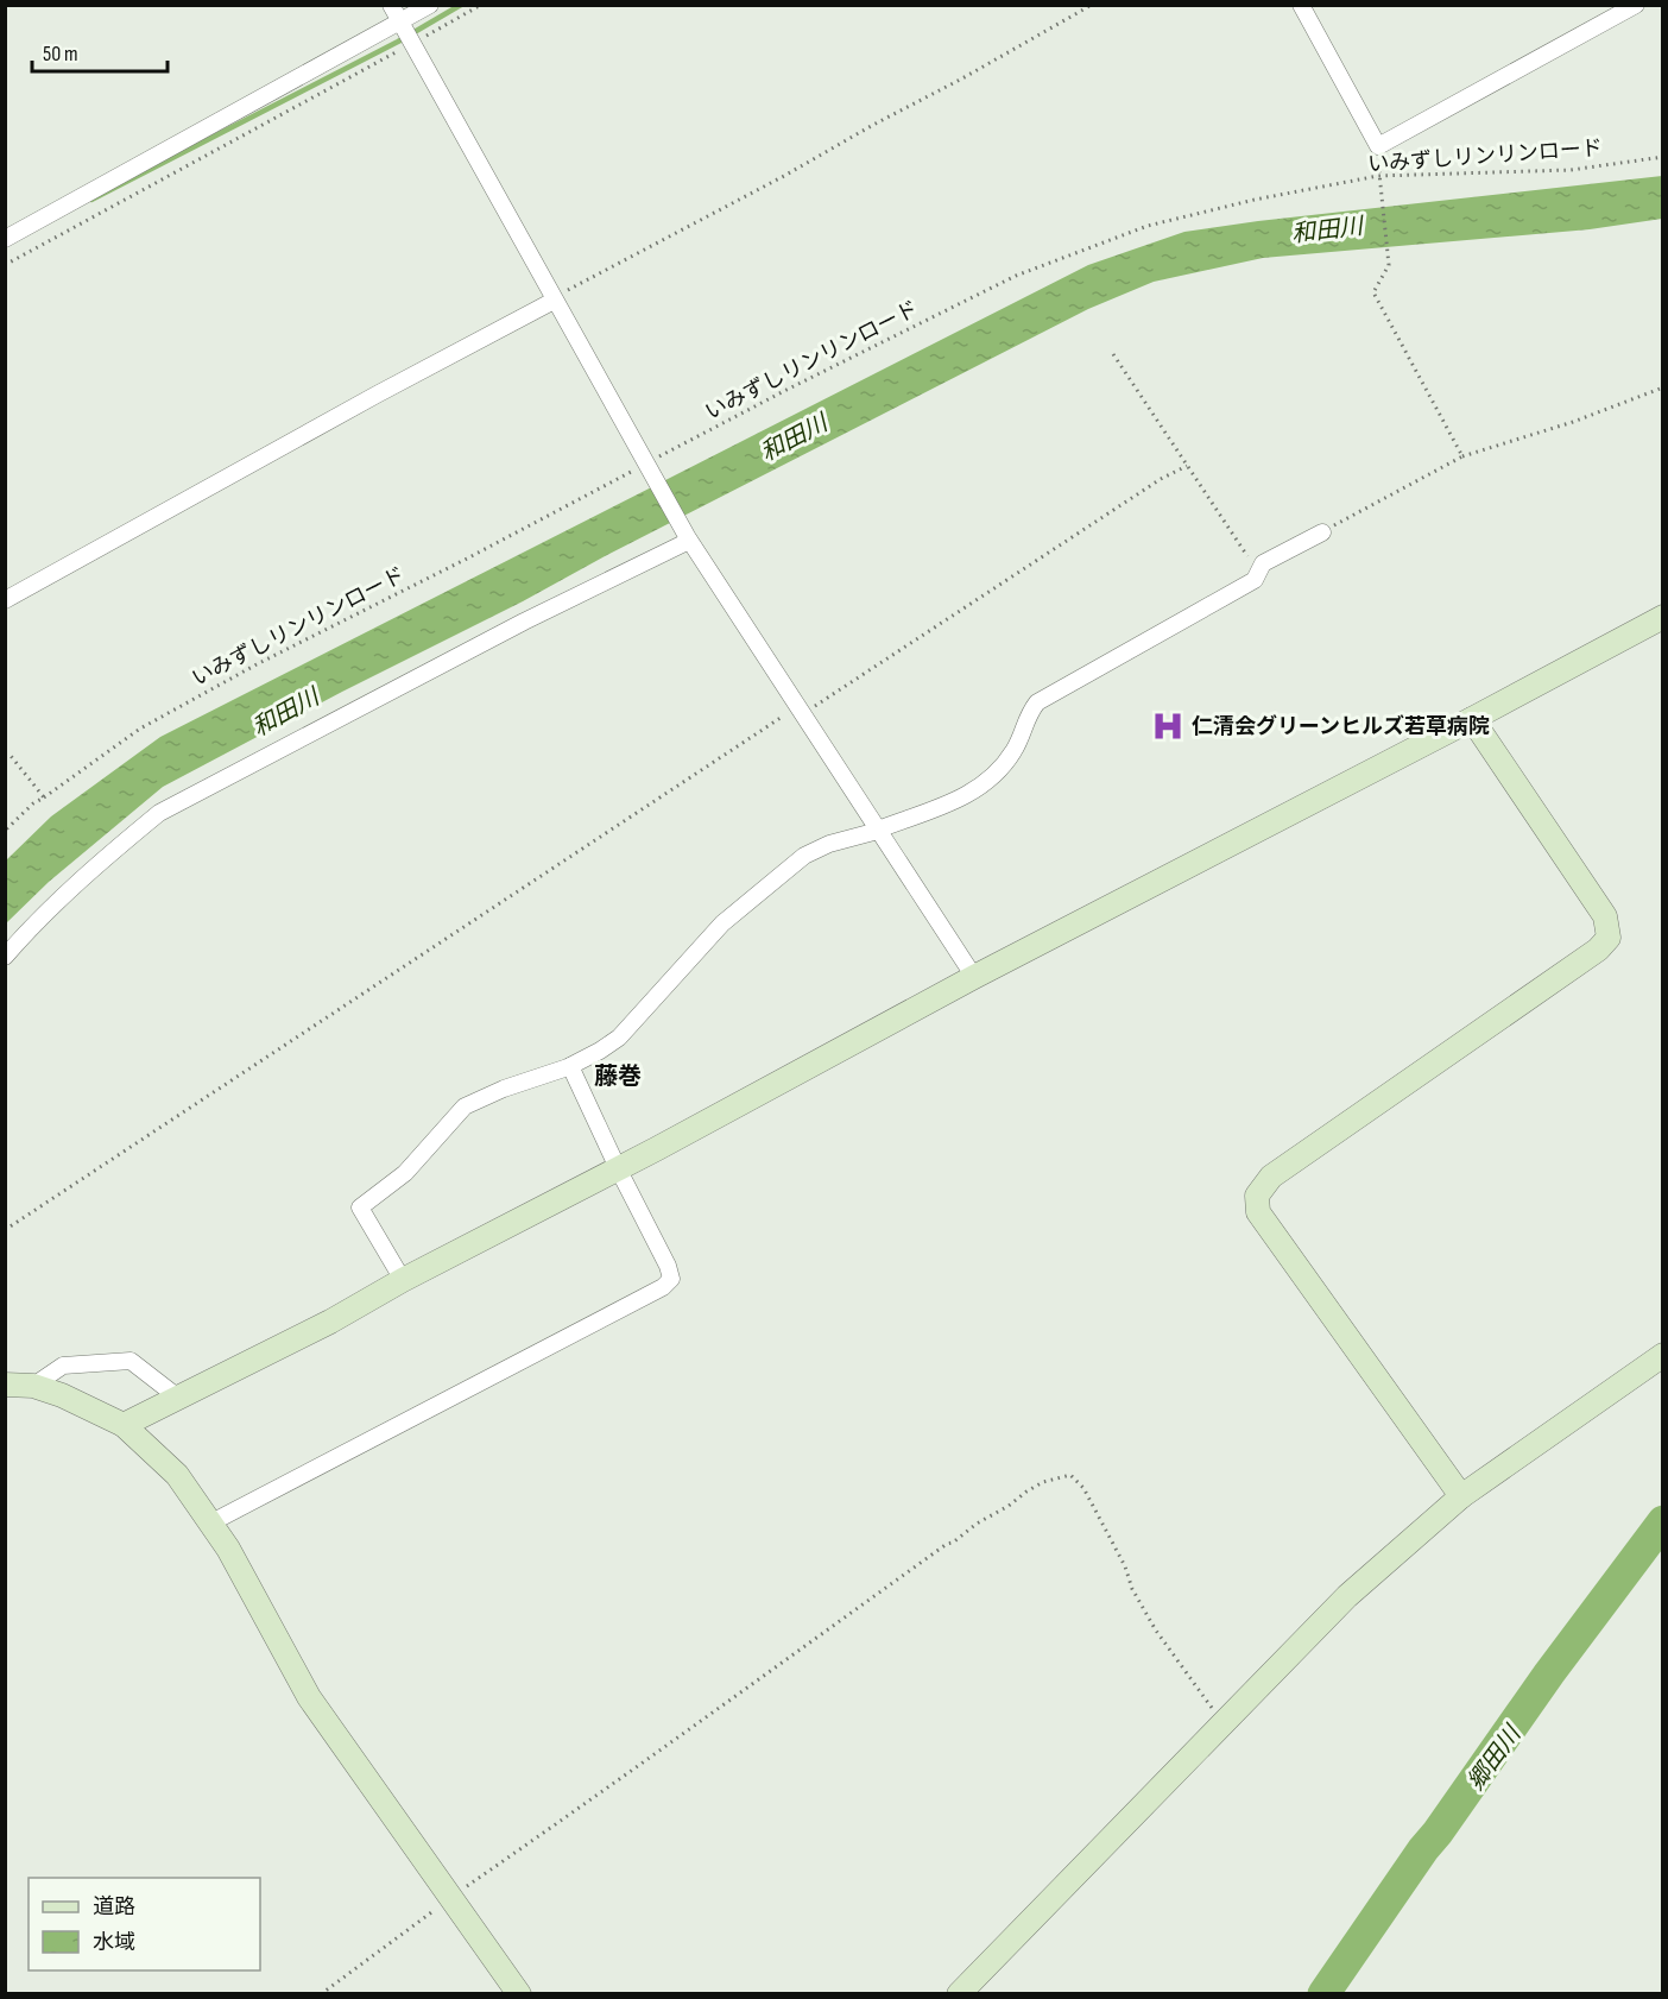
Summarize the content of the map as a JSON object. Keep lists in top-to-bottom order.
{
  "streets": {
    "path": ["いみずしリンリンロード"]
  },
  "districts": ["藤巻"],
  "water": ["和田川", "郷田川"],
  "places": {
    "hospital": ["仁清会グリーンヒルズ若草病院"]
  },
  "legend": ["道路", "水域"],
  "scale_bar": "50 m"
}
